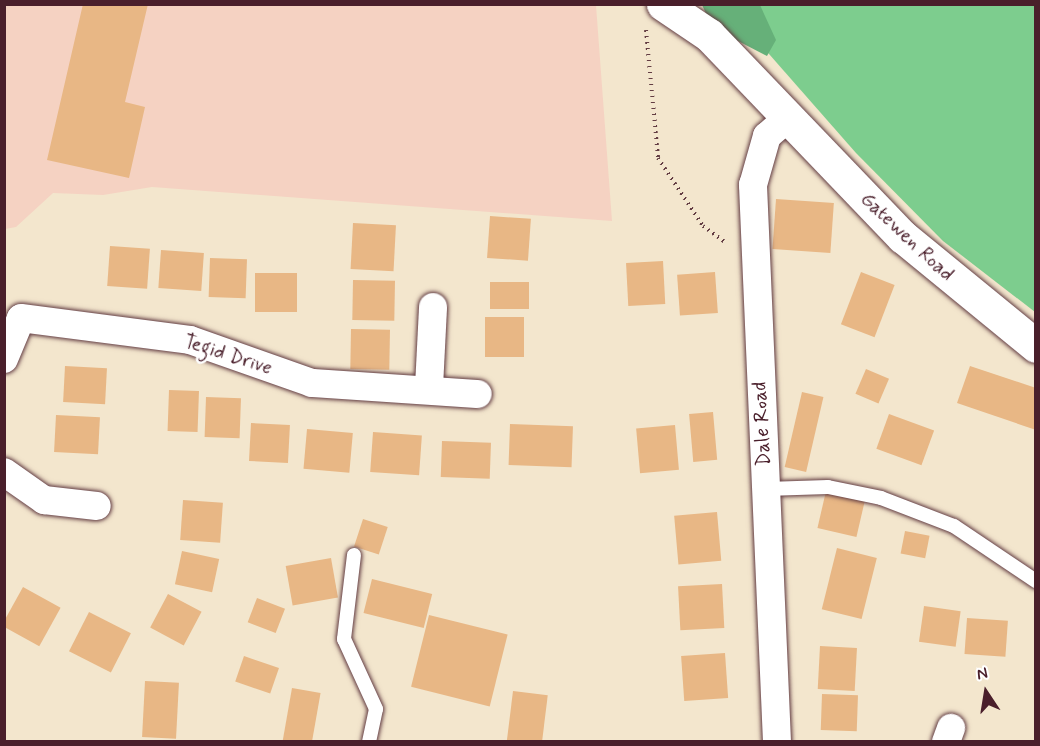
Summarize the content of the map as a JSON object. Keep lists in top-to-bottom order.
{
  "streets": {
    "main road": ["Gatewen Road"],
    "street": ["Tegid Drive", "Dale Road"]
  },
  "crossings": [
    ["Gatewen Road", "Dale Road"]
  ],
  "north": "top"
}
